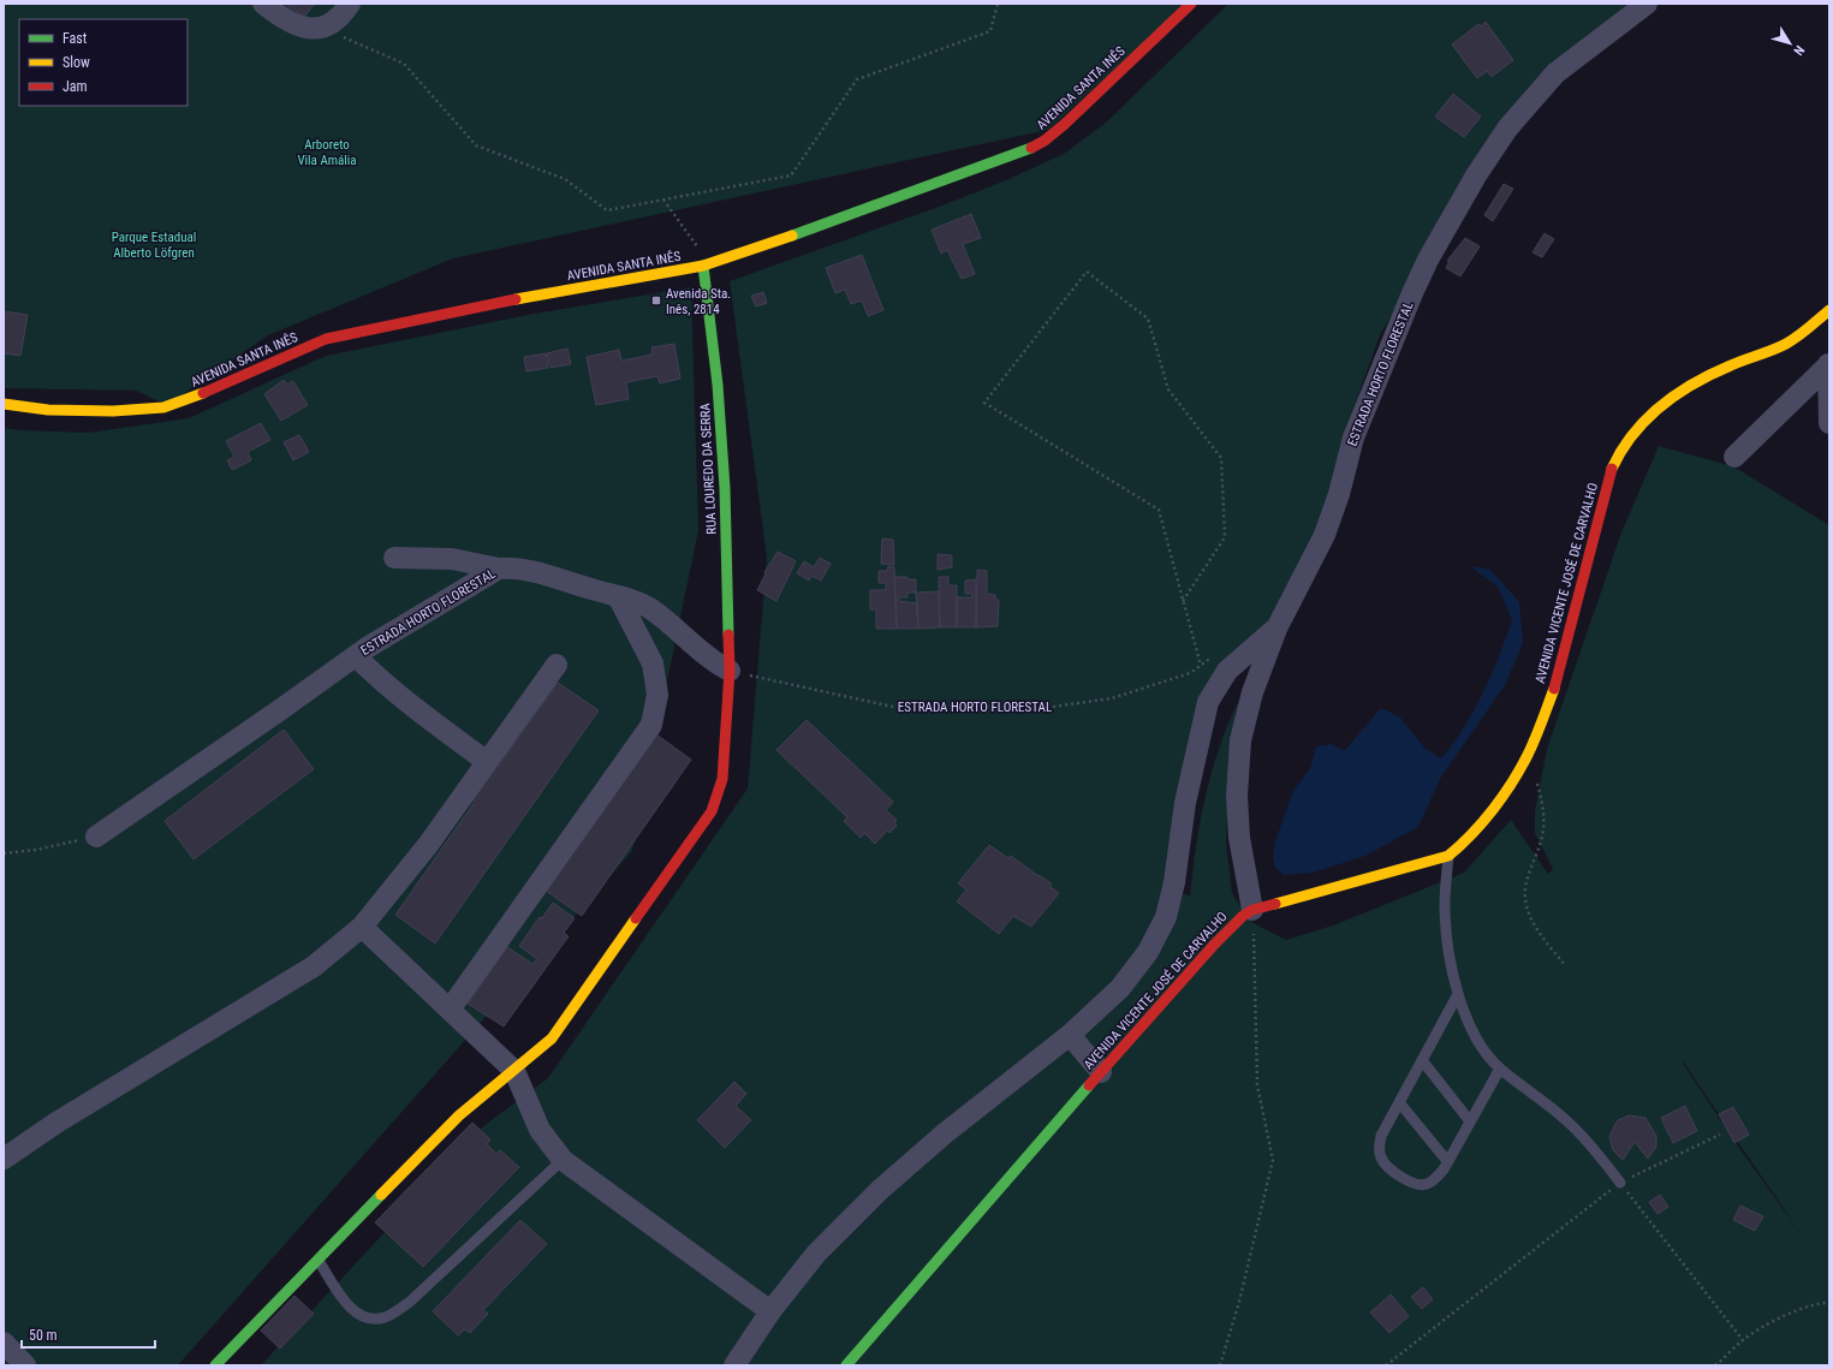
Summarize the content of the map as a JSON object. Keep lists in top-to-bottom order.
{
  "streets": {
    "street": [
      "AVENIDA SANTA INÊS",
      "ESTRADA HORTO FLORESTAL",
      "RUA LOUREDO DA SERRA",
      "AVENIDA VICENTE JOSÉ DE CARVALHO"
    ]
  },
  "crossings": [
    ["AVENIDA SANTA INÊS", "RUA LOUREDO DA SERRA"],
    ["ESTRADA HORTO FLORESTAL", "RUA LOUREDO DA SERRA"],
    ["ESTRADA HORTO FLORESTAL", "AVENIDA VICENTE JOSÉ DE CARVALHO"]
  ],
  "parks": ["Arboreto Vila Amália", "Parque Estadual Alberto Löfgren"],
  "places": {
    "transit": ["Avenida Sta. Inês, 2814"]
  },
  "legend": ["Fast", "Slow", "Jam"],
  "scale_bar": "50 m",
  "north": "bottom right"
}
